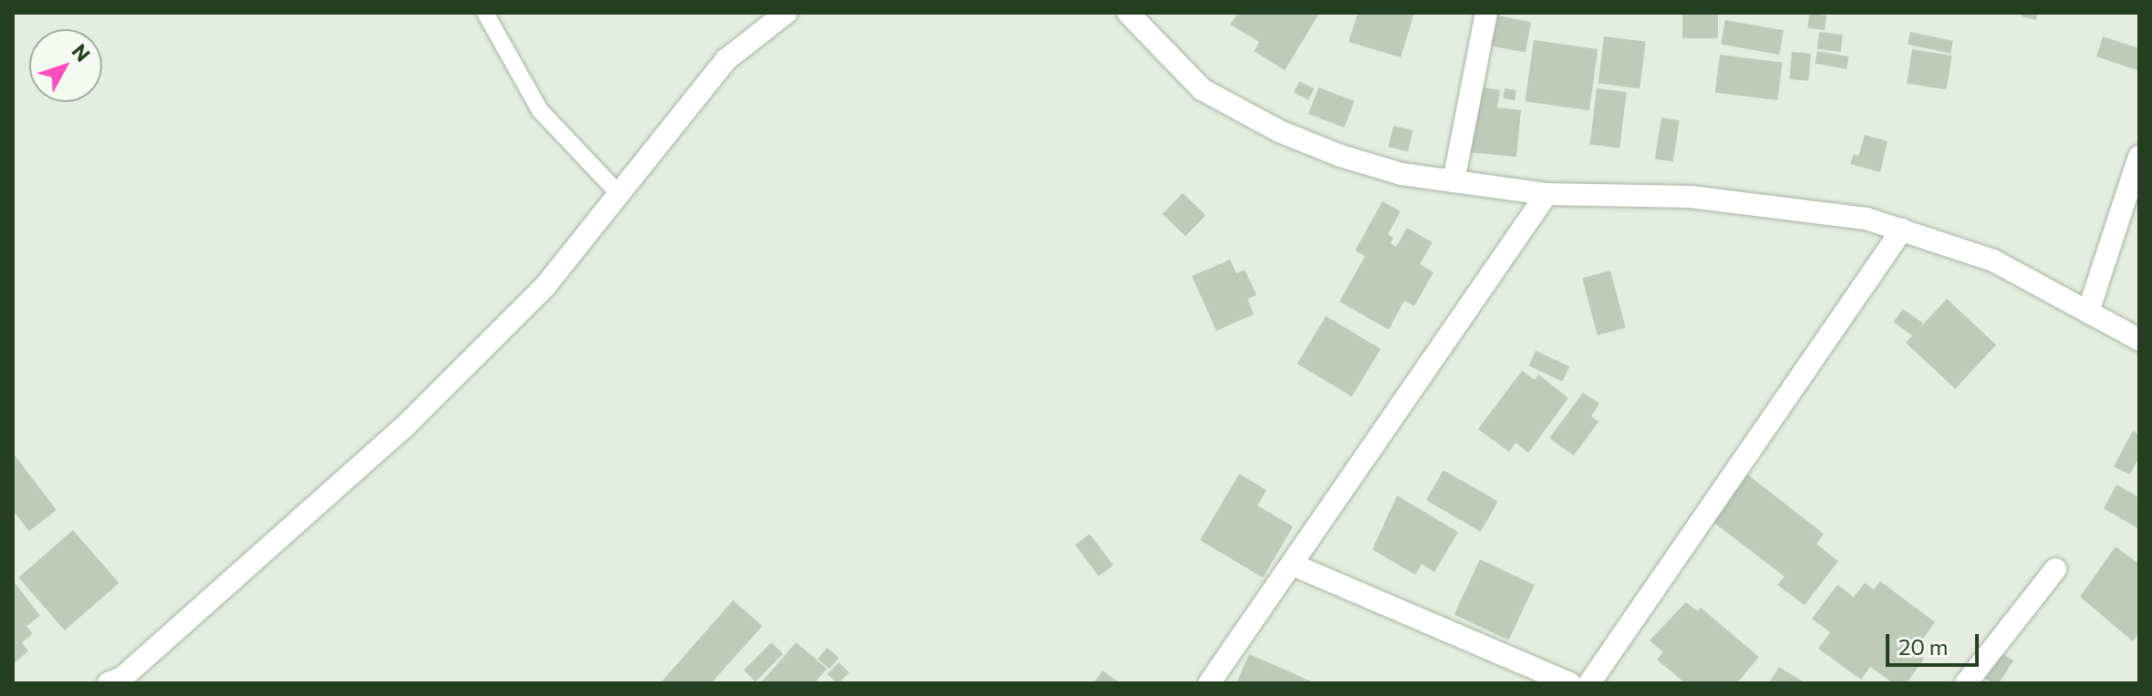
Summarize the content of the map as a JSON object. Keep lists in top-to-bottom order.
{
  "scale_bar": "20 m",
  "north": "top right"
}
